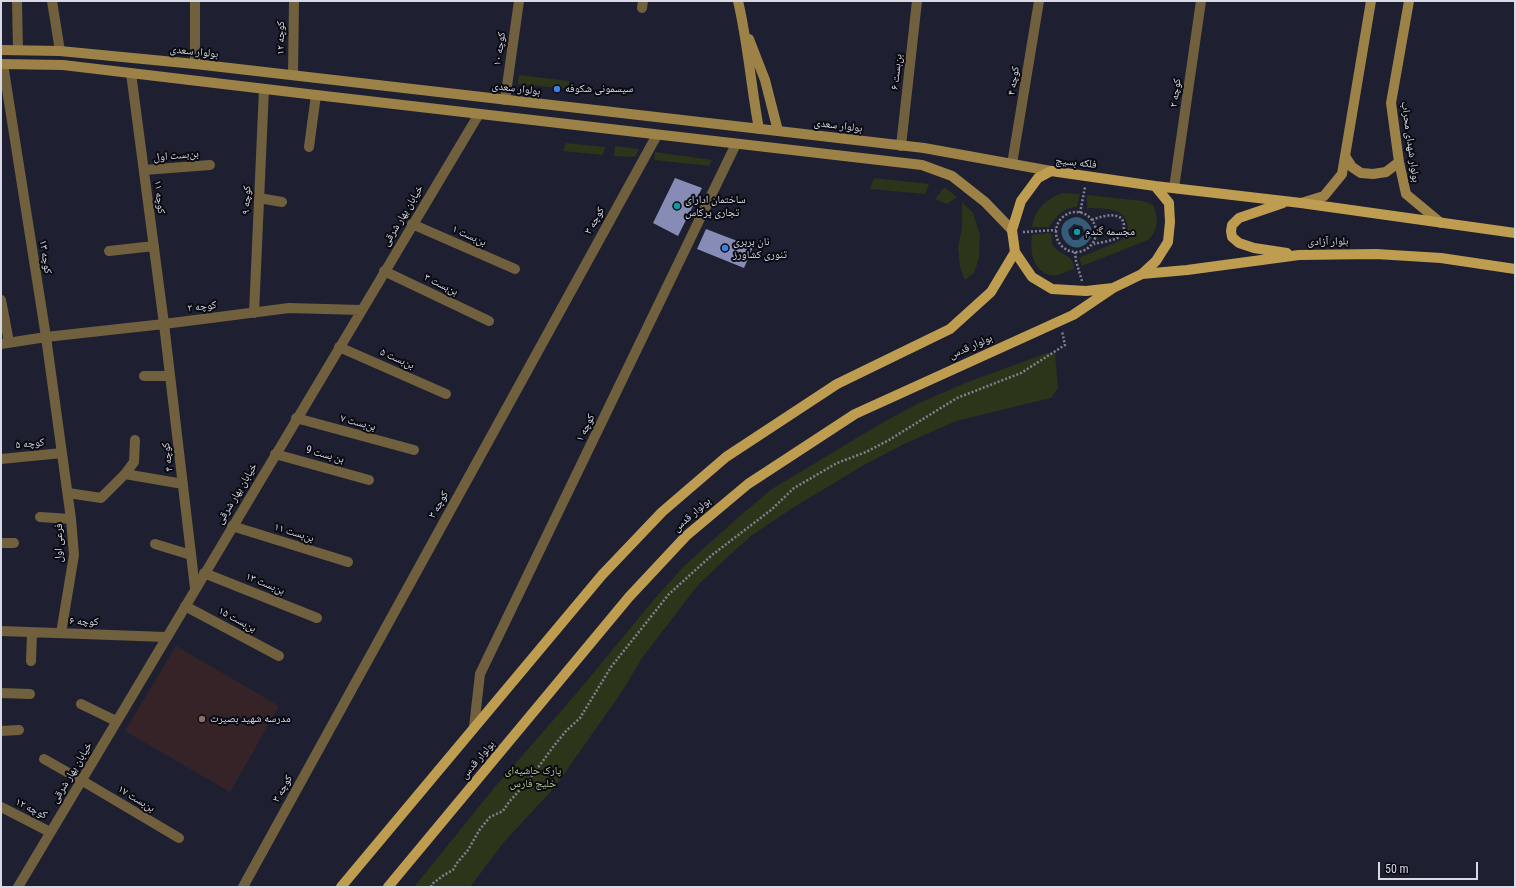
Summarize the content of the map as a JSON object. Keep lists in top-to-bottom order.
{
  "streets": {
    "main road": [
      "بولوار سعدی",
      "بولوار شهدای محراب",
      "فلکه بسیج",
      "بلوار آزادی",
      "بولوار قدس"
    ],
    "street": [
      "کوچه ۱۲",
      "کوچه ۱۰",
      "بن‌بست ۶",
      "کوچه ۴",
      "کوچه ۲",
      "بن‌بست اول",
      "کوچه ۱۱",
      "کوچه ۹",
      "خیابان بهار شرقی",
      "کوچه ۳",
      "بن‌بست ۱",
      "کوچه ۱۳",
      "بن‌بست ۳",
      "بن‌بست ۵",
      "بن‌بست ۷",
      "کوچه ۱",
      "کوچه ۵",
      "بن بست 9",
      "بن‌بست ۱۱",
      "فرعی اول",
      "بن‌بست ۱۳",
      "بن‌بست ۱۵",
      "کوچه ۶",
      "بن‌بست ۱۷"
    ]
  },
  "crossings": [
    ["کوچه ۱۲", "بولوار سعدی"],
    ["کوچه ۱۲", "خیابان بهار شرقی"],
    ["کوچه ۱۰", "بولوار سعدی"],
    ["بولوار سعدی", "بن‌بست ۶"],
    ["بولوار سعدی", "کوچه ۴"],
    ["بولوار سعدی", "فلکه بسیج"],
    ["کوچه ۴", "کوچه ۲"],
    ["کوچه ۴", "کوچه ۱۱"],
    ["کوچه ۴", "خیابان بهار شرقی"],
    ["کوچه ۲", "کوچه ۱۱"],
    ["کوچه ۲", "کوچه ۹"],
    ["کوچه ۲", "خیابان بهار شرقی"],
    ["کوچه ۲", "کوچه ۱۳"],
    ["بن‌بست اول", "کوچه ۱۱"],
    ["فلکه بسیج", "بلوار آزادی"],
    ["فلکه بسیج", "بولوار قدس"],
    ["خیابان بهار شرقی", "بن‌بست ۱"],
    ["خیابان بهار شرقی", "بن‌بست ۳"],
    ["خیابان بهار شرقی", "بن‌بست ۵"],
    ["خیابان بهار شرقی", "بن‌بست ۷"],
    ["خیابان بهار شرقی", "بن بست 9"],
    ["خیابان بهار شرقی", "بن‌بست ۱۱"],
    ["خیابان بهار شرقی", "بن‌بست ۱۳"],
    ["خیابان بهار شرقی", "بن‌بست ۱۵"],
    ["خیابان بهار شرقی", "کوچه ۶"],
    ["خیابان بهار شرقی", "بن‌بست ۱۷"],
    ["کوچه ۱۳", "کوچه ۵"],
    ["کوچه ۱۳", "فرعی اول"],
    ["بولوار قدس", "کوچه ۱"],
    ["کوچه ۵", "فرعی اول"],
    ["فرعی اول", "کوچه ۶"]
  ],
  "parks": ["پارک حاشیه‌ای خلیج فارس"],
  "places": [
    "سیسمونی شکوفه",
    "ساختمان ادارای تجاری پرکاس",
    "مجسمه گندم",
    "نان بربری تنوری کشاورز",
    "مدرسه شهید بصیرت"
  ],
  "scale_bar": "50 m"
}
